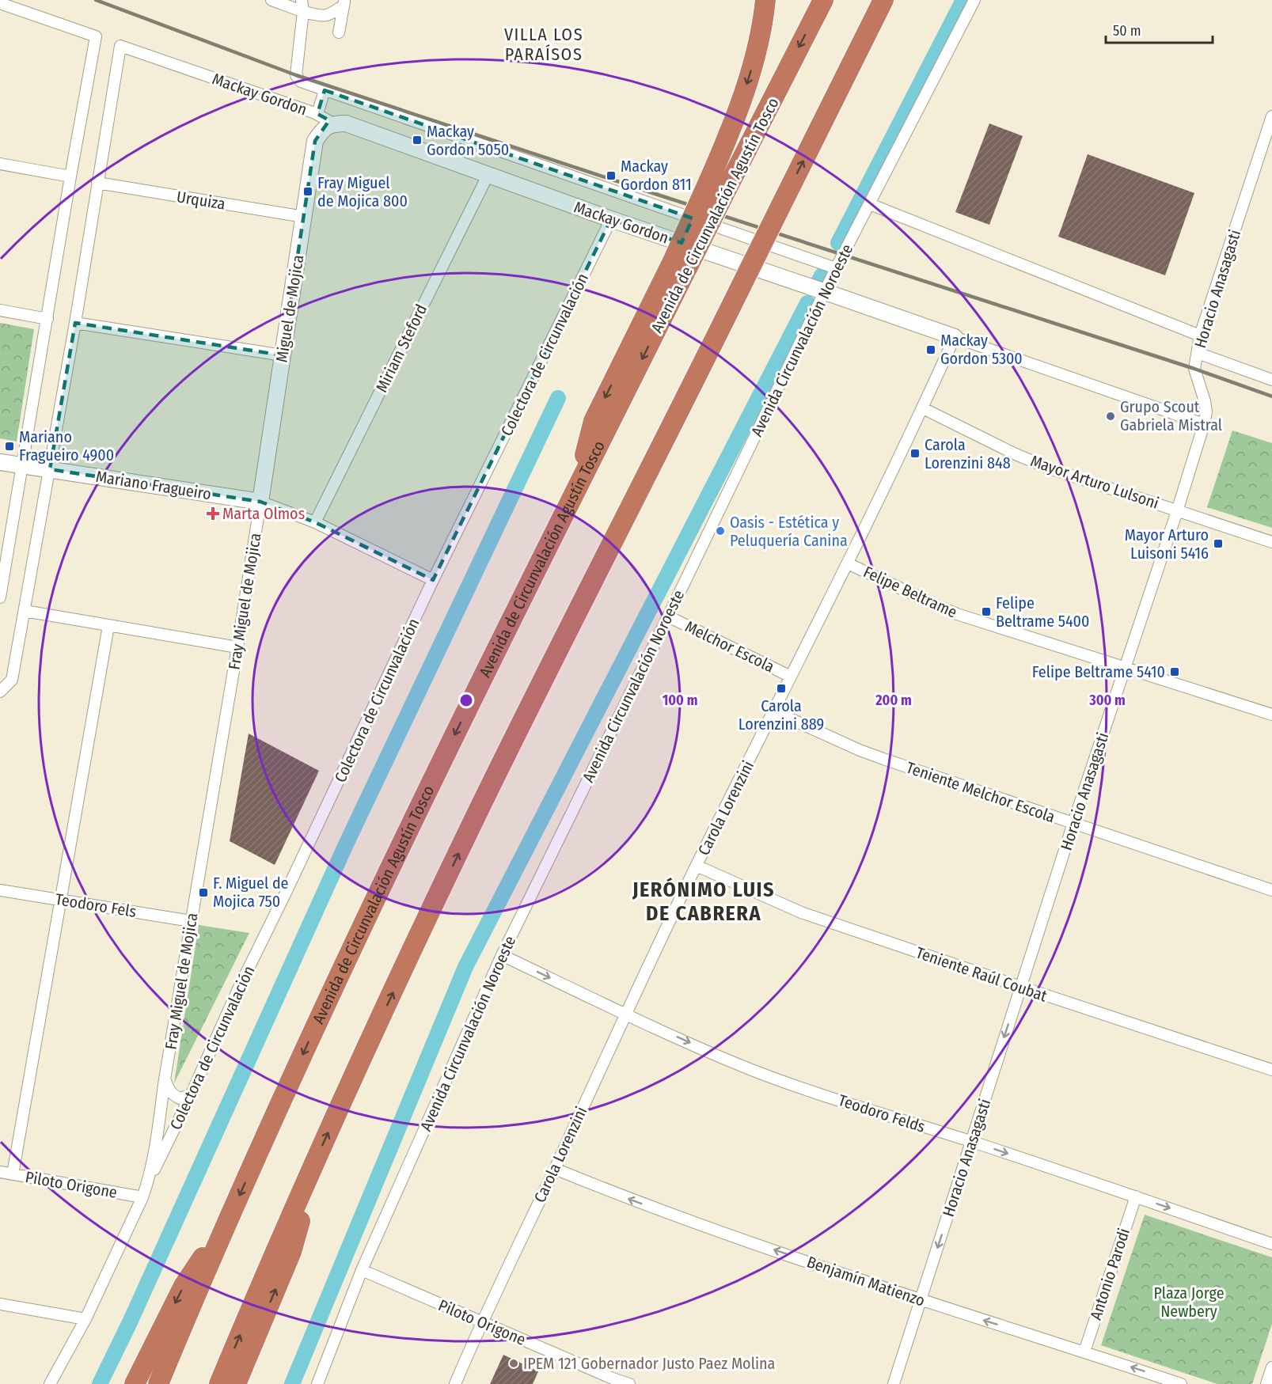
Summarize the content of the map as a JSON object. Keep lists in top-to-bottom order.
{
  "streets": {
    "highway": ["Avenida de Circunvalación Agustín Tosco"],
    "main road": ["Mackay Gordon", "Miguel de Mojica", "Mariano Fragueiro"],
    "street": [
      "Urquiza",
      "Horacio Anasagasti",
      "Avenida Circunvalación Noroeste",
      "Miriam Steford",
      "Colectora de Circunvalación",
      "Mayor Arturo Lulsoni",
      "Felipe Beltrame",
      "Fray Miguel de Mojica",
      "Melchor Escola",
      "Teniente Melchor Escola",
      "Carola Lorenzini",
      "Teodoro Fels",
      "Teniente Raúl Coubat",
      "Teodoro Felds",
      "Piloto Origone",
      "Antonio Parodi",
      "Benjamín Matienzo"
    ]
  },
  "crossings": [
    ["Mackay Gordon", "Urquiza"],
    ["Mackay Gordon", "Horacio Anasagasti"],
    ["Mackay Gordon", "Miguel de Mojica"],
    ["Mackay Gordon", "Avenida Circunvalación Noroeste"],
    ["Mackay Gordon", "Miriam Steford"],
    ["Mackay Gordon", "Colectora de Circunvalación"],
    ["Mackay Gordon", "Carola Lorenzini"],
    ["Urquiza", "Miguel de Mojica"],
    ["Horacio Anasagasti", "Mayor Arturo Lulsoni"],
    ["Horacio Anasagasti", "Felipe Beltrame"],
    ["Horacio Anasagasti", "Teniente Melchor Escola"],
    ["Horacio Anasagasti", "Teniente Raúl Coubat"],
    ["Horacio Anasagasti", "Teodoro Felds"],
    ["Horacio Anasagasti", "Benjamín Matienzo"],
    ["Miguel de Mojica", "Mariano Fragueiro"],
    ["Miguel de Mojica", "Fray Miguel de Mojica"],
    ["Avenida Circunvalación Noroeste", "Melchor Escola"],
    ["Avenida Circunvalación Noroeste", "Teodoro Felds"],
    ["Avenida Circunvalación Noroeste", "Piloto Origone"],
    ["Miriam Steford", "Mariano Fragueiro"],
    ["Colectora de Circunvalación", "Mariano Fragueiro"],
    ["Colectora de Circunvalación", "Fray Miguel de Mojica"],
    ["Mayor Arturo Lulsoni", "Carola Lorenzini"],
    ["Mariano Fragueiro", "Fray Miguel de Mojica"],
    ["Felipe Beltrame", "Carola Lorenzini"],
    ["Fray Miguel de Mojica", "Teodoro Fels"],
    ["Fray Miguel de Mojica", "Piloto Origone"],
    ["Melchor Escola", "Carola Lorenzini"],
    ["Teniente Melchor Escola", "Carola Lorenzini"],
    ["Carola Lorenzini", "Teniente Raúl Coubat"],
    ["Carola Lorenzini", "Teodoro Felds"],
    ["Carola Lorenzini", "Piloto Origone"],
    ["Carola Lorenzini", "Benjamín Matienzo"],
    ["Teodoro Felds", "Antonio Parodi"],
    ["Antonio Parodi", "Benjamín Matienzo"]
  ],
  "one_way": ["Teodoro Felds", "Benjamín Matienzo"],
  "districts": ["VILLA LOS PARAÍSOS", "JERÓNIMO LUIS DE CABRERA"],
  "parks": ["Plaza Jorge Newbery"],
  "places": {
    "transit": [
      "Mackay Gordon 5050",
      "Mackay Gordon 811",
      "Fray Miguel de Mojica 800",
      "Mackay Gordon 5300",
      "Mariano Fragueiro 4900",
      "Carola Lorenzini 848",
      "Mayor Arturo Luisoni 5416",
      "Felipe Beltrame 5400",
      "Felipe Beltrame 5410",
      "Carola Lorenzini 889",
      "F. Miguel de Mojica 750"
    ],
    "other": ["Grupo Scout Gabriela Mistral", "Oasis - Estética y Peluquería Canina", "IPEM 121 Gobernador Justo Paez Molina"],
    "health": ["Marta Olmos"]
  },
  "scale_bar": "50 m",
  "rings": ["100 m", "200 m", "300 m"]
}
